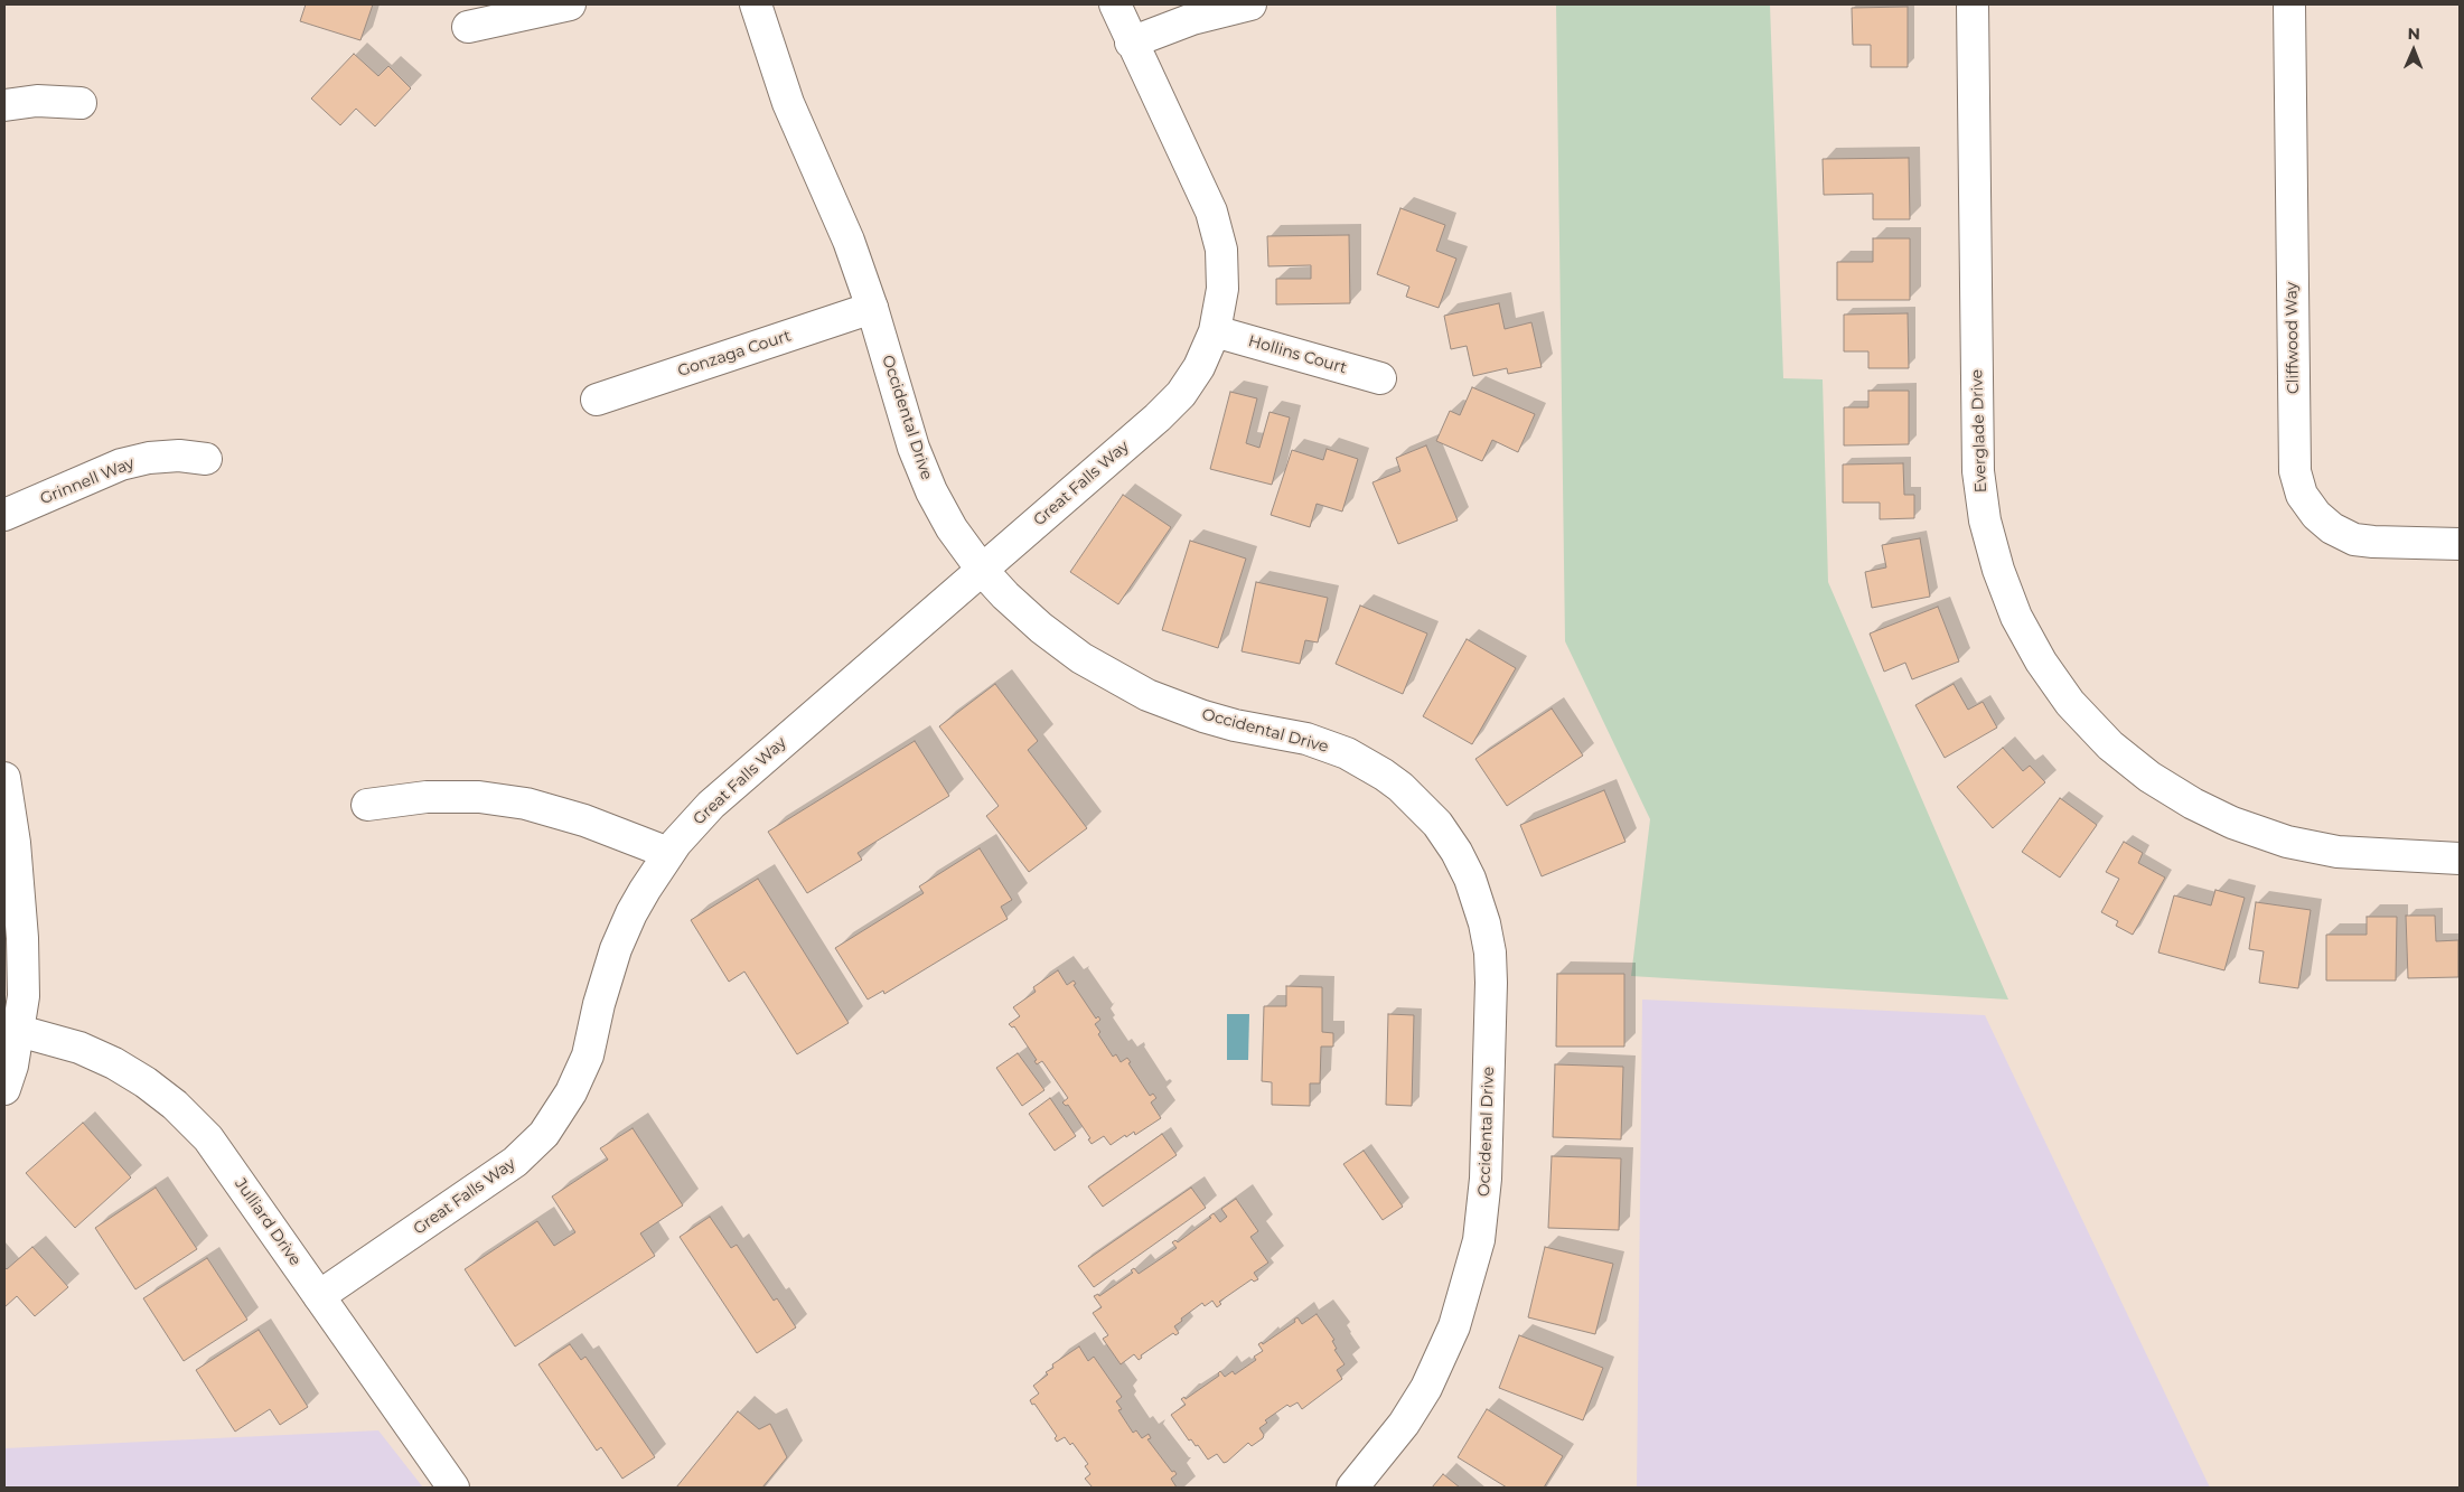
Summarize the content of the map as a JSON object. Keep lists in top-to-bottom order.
{
  "streets": {
    "street": [
      "Cliffwood Way",
      "Gonzaga Court",
      "Hollins Court",
      "Occidental Drive",
      "Everglade Drive",
      "Grinnell Way",
      "Great Falls Way",
      "Julliard Drive"
    ]
  },
  "crossings": [
    ["Gonzaga Court", "Occidental Drive"],
    ["Hollins Court", "Great Falls Way"],
    ["Occidental Drive", "Great Falls Way"],
    ["Great Falls Way", "Julliard Drive"]
  ],
  "north": "top"
}
